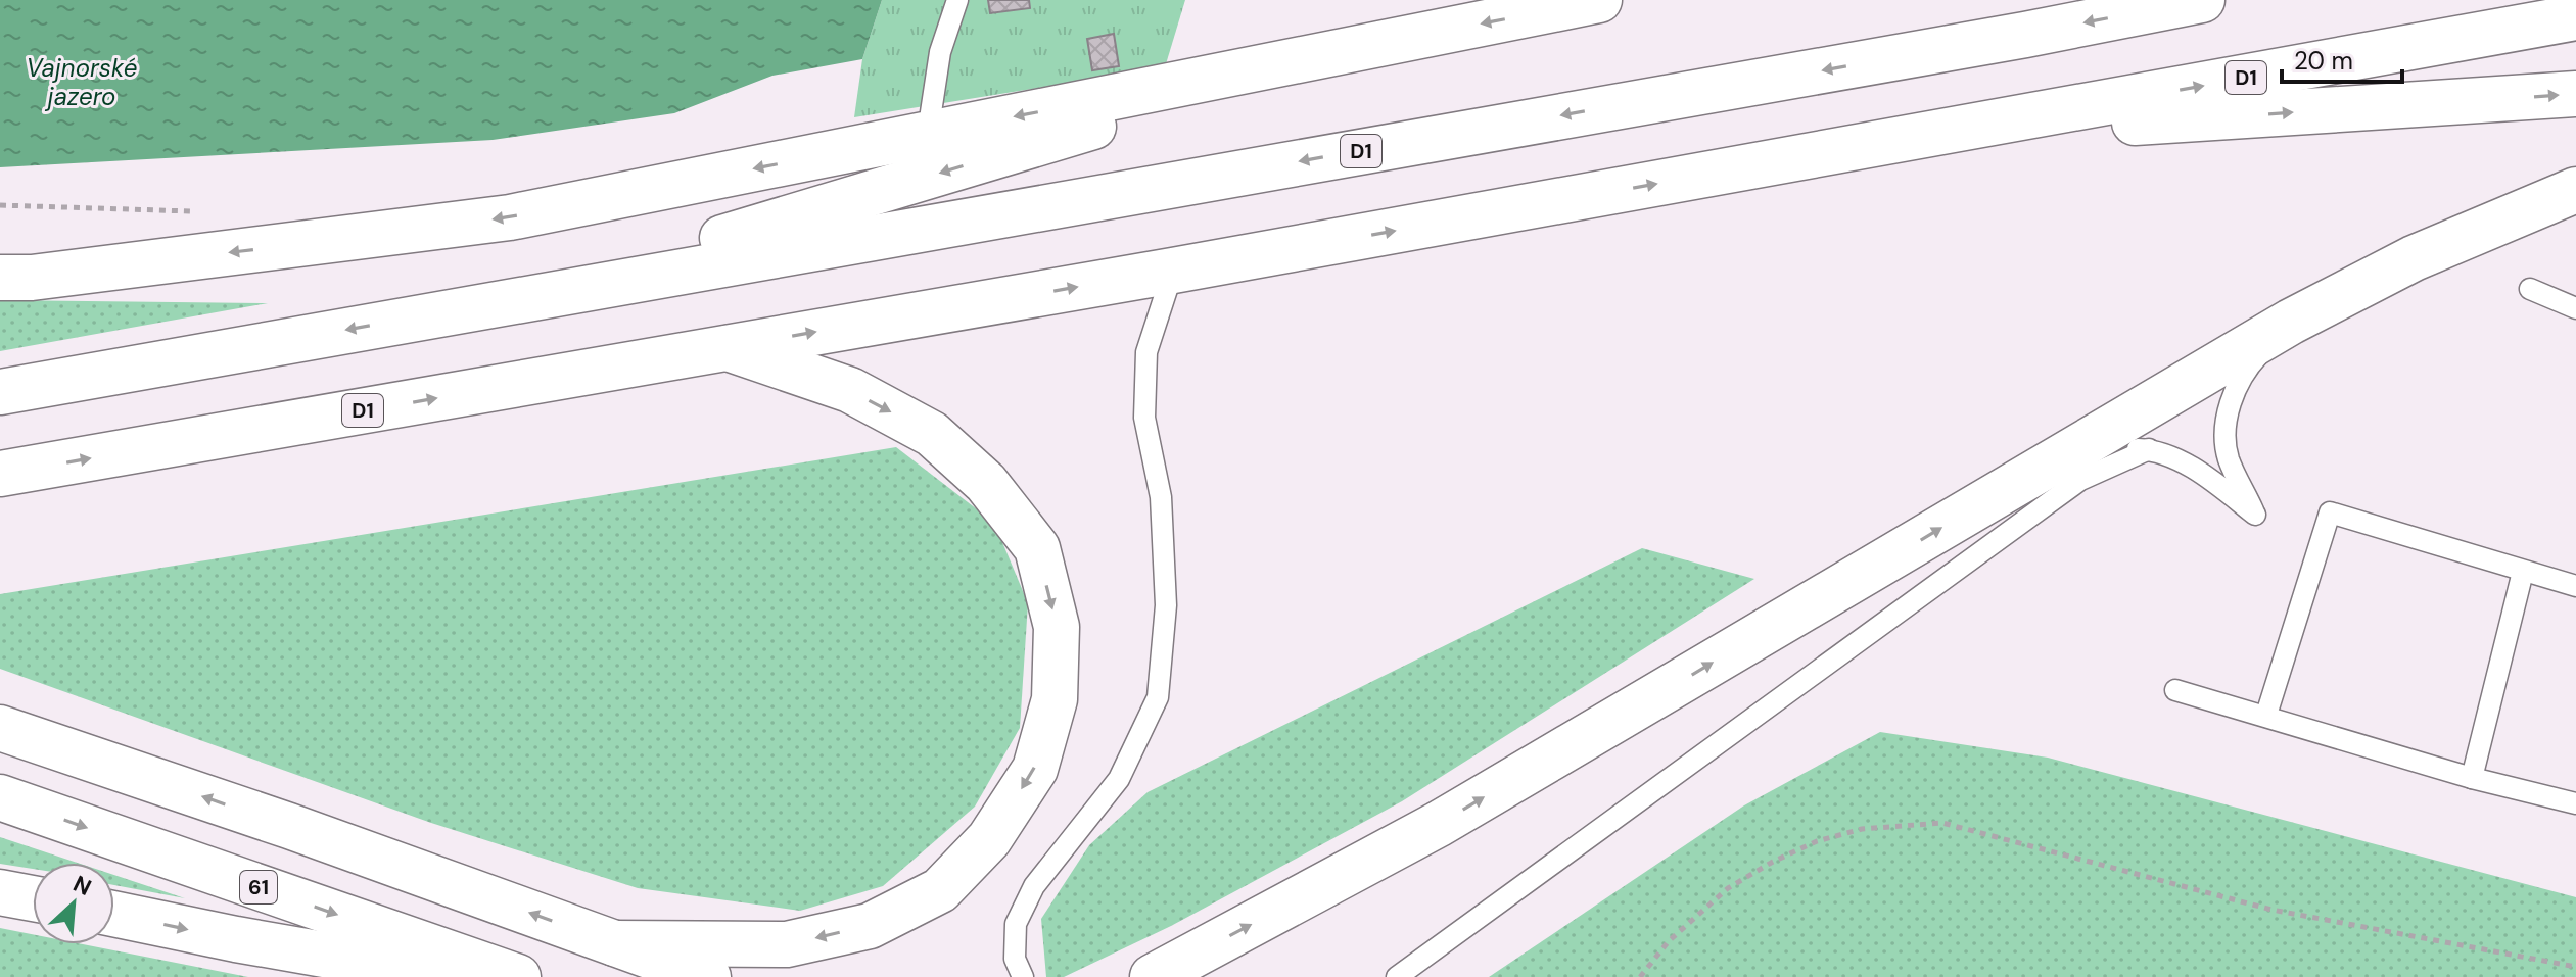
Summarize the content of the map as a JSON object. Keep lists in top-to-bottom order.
{
  "streets": {
    "main road": ["D1", "61"]
  },
  "water": ["Vajnorské jazero"],
  "scale_bar": "20 m",
  "north": "top right"
}
